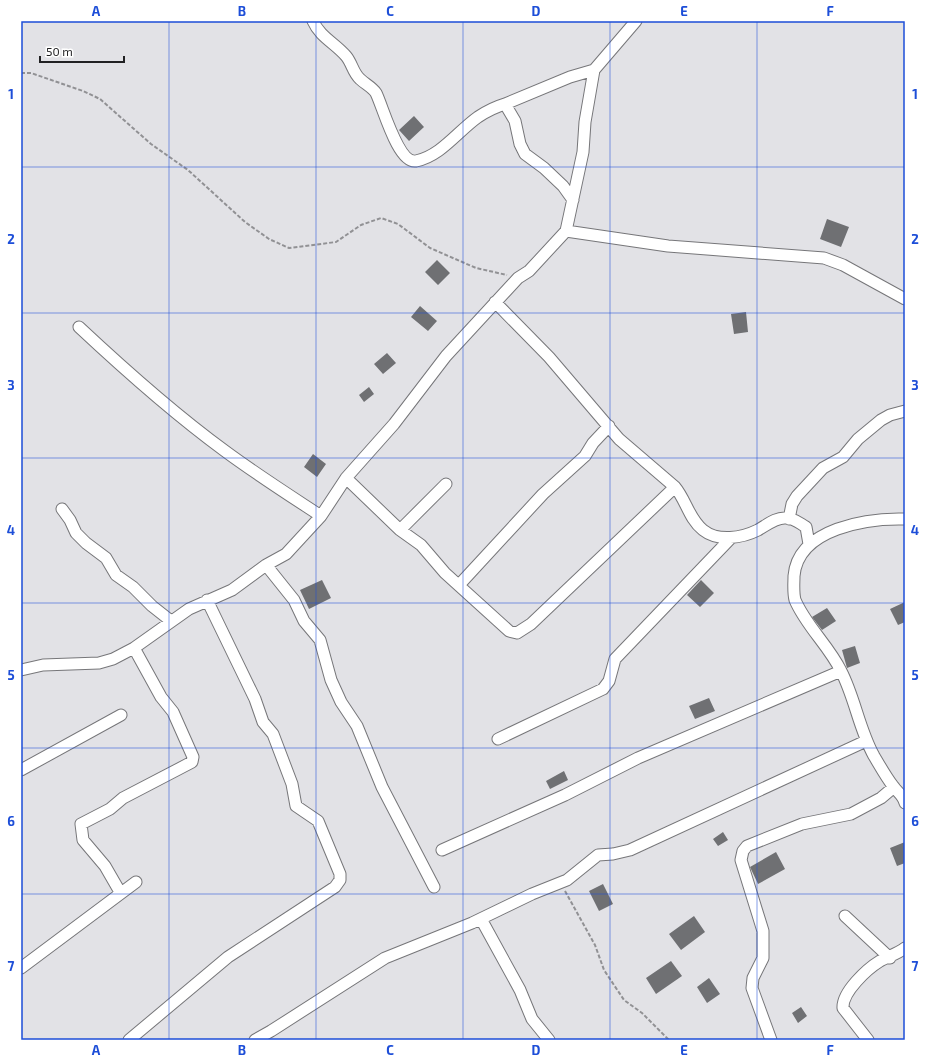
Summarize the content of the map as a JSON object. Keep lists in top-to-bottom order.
{
  "scale_bar": "50 m",
  "grid": {
    "columns": [
      "A",
      "B",
      "C",
      "D",
      "E",
      "F"
    ],
    "rows": [
      "1",
      "2",
      "3",
      "4",
      "5",
      "6",
      "7"
    ]
  }
}
